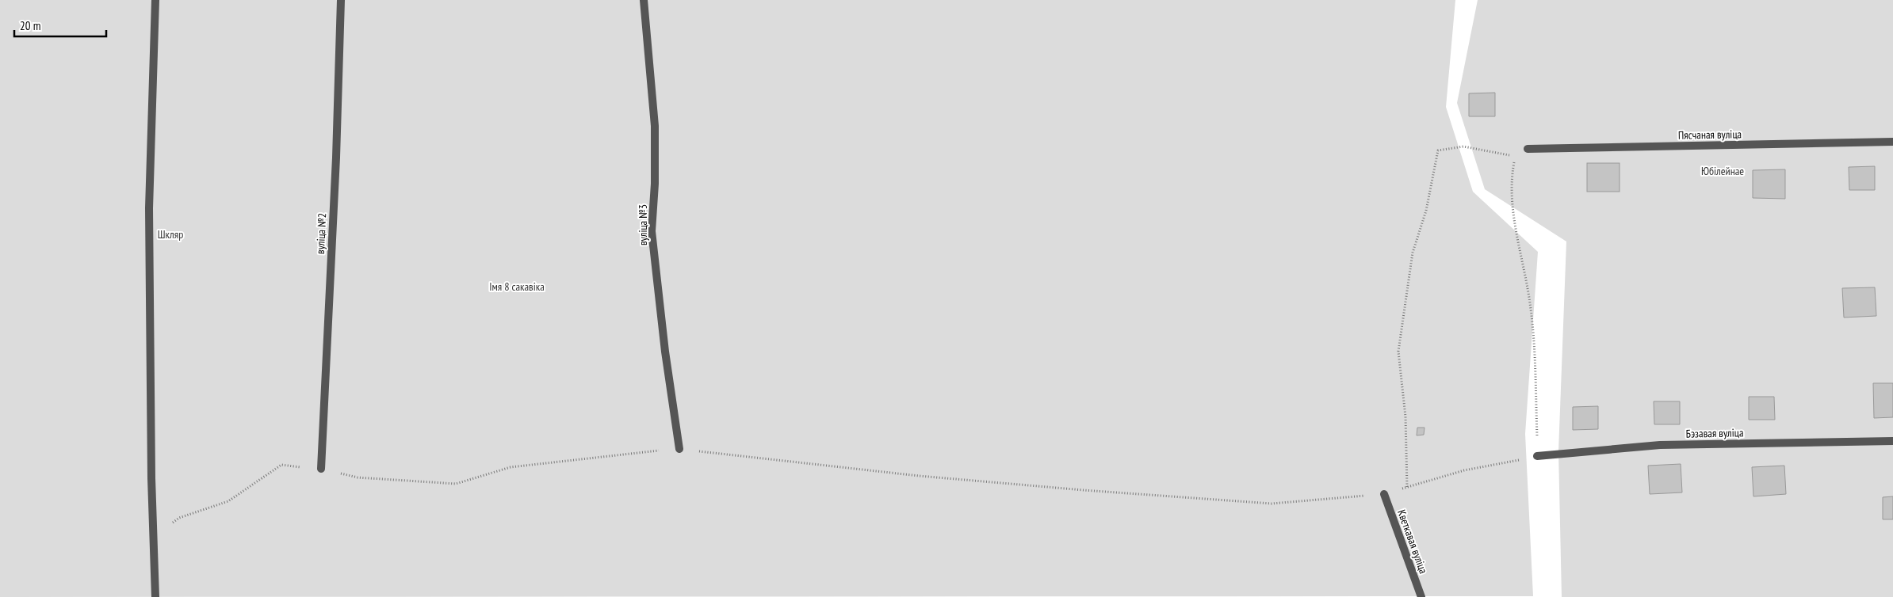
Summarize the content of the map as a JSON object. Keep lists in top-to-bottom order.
{
  "streets": {
    "street": [
      "Пясчаная вуліца",
      "вуліца №3",
      "вуліца №2",
      "Бэзавая вуліца",
      "Кветкавая вуліца"
    ]
  },
  "parks": ["Юбілейнае", "Шкляр", "Імя 8 сакавіка"],
  "scale_bar": "20 m"
}
